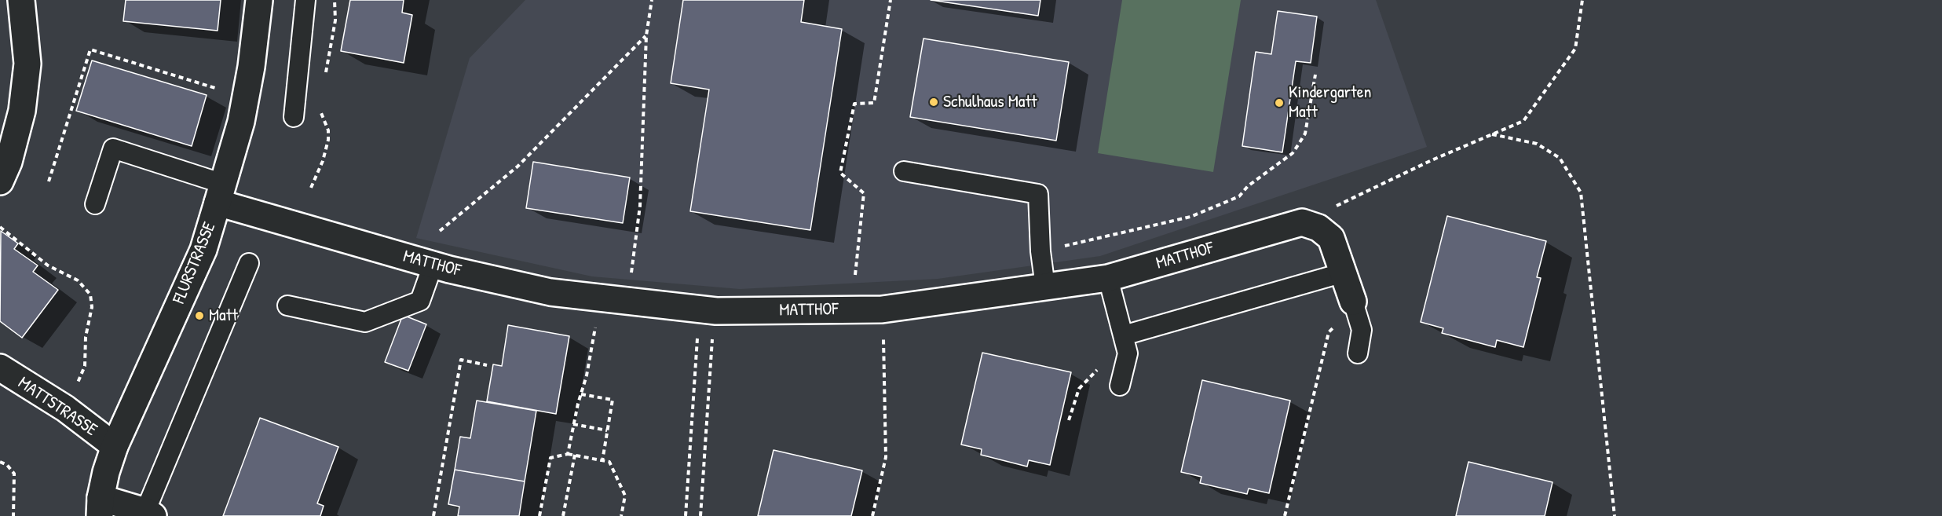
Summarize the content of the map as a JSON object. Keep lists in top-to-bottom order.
{
  "streets": {
    "street": ["MATTHOF", "FLURSTRASSE", "MATTSTRASSE"]
  },
  "crossings": [
    ["MATTHOF", "FLURSTRASSE"],
    ["FLURSTRASSE", "MATTSTRASSE"]
  ],
  "places": ["Schulhaus Matt", "Kindergarten Matt", "Matt"]
}
